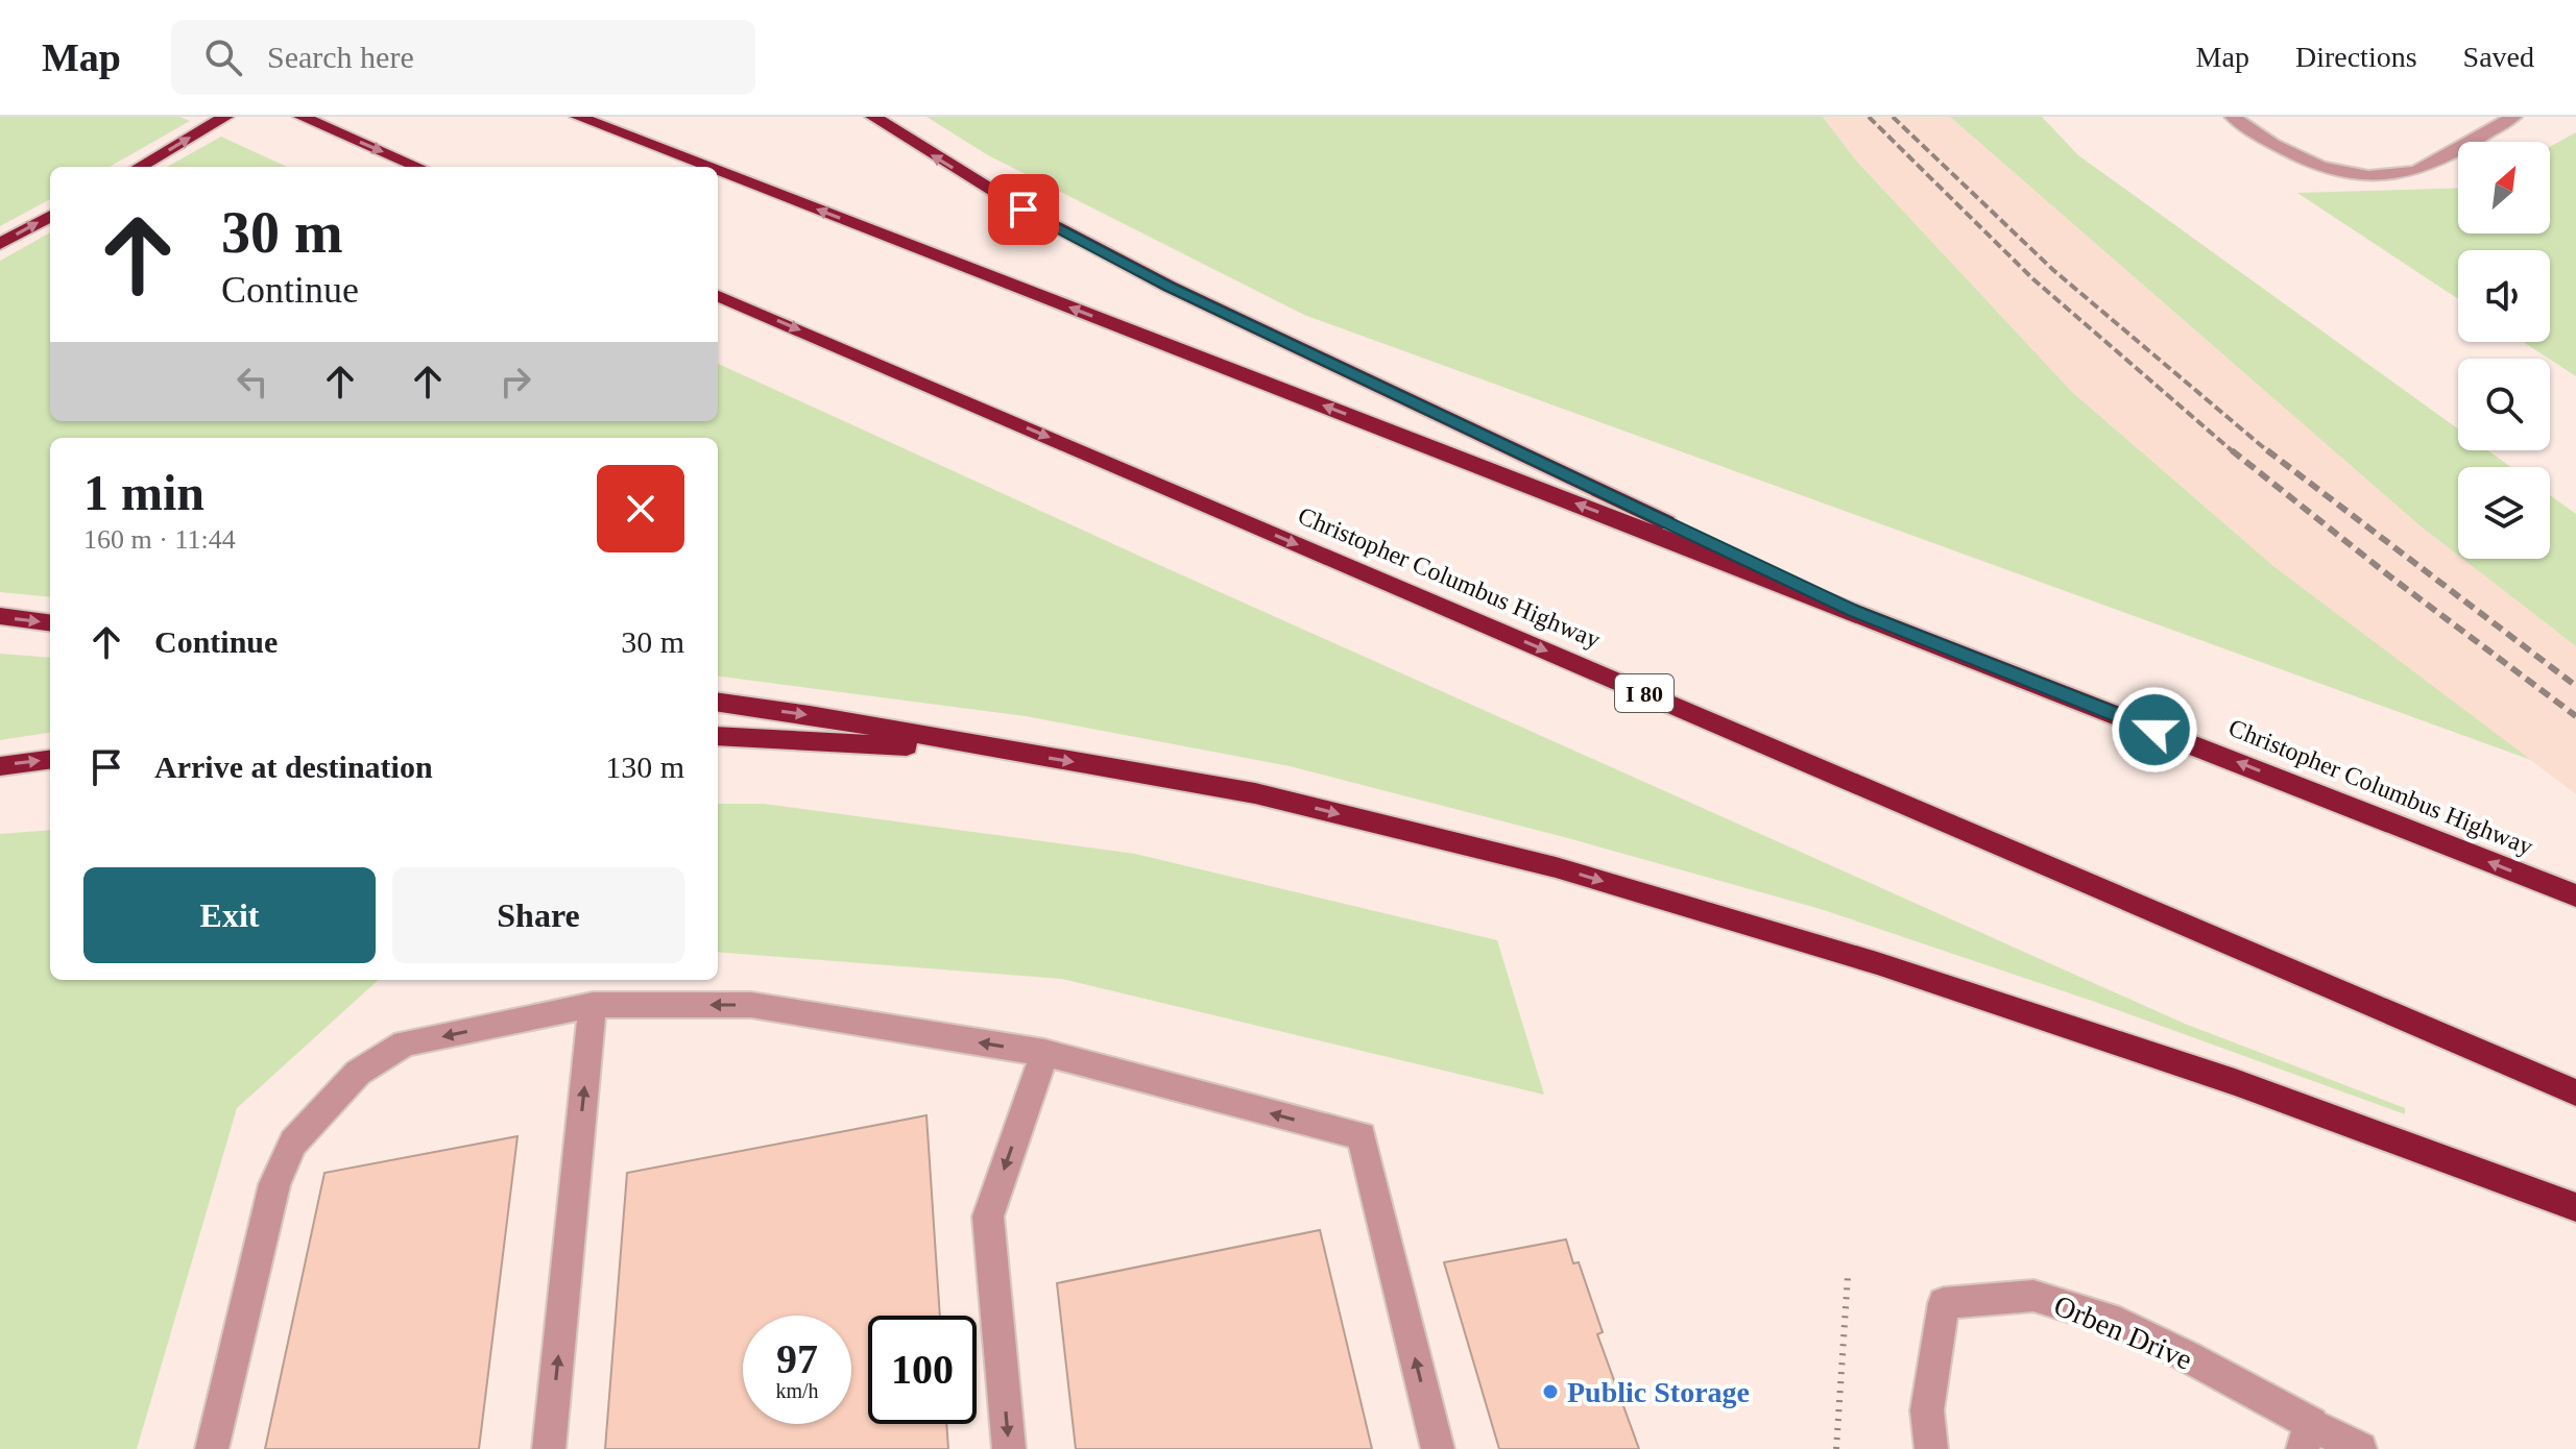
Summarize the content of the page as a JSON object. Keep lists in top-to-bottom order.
{
  "streets": {
    "highway": ["Christopher Columbus Highway", "I 80"],
    "street": ["Orben Drive"]
  },
  "places": ["Public Storage"],
  "north": "top right",
  "page": {
    "header": "Map",
    "search": "Search here",
    "nav": ["Map", "Directions", "Saved"],
    "turn": ["30 m", "Continue"],
    "heading": ["1 min", "160 m · 11:44"],
    "list": [
      {
        "name": "Continue",
        "value": "30 m"
      },
      {
        "name": "Arrive at destination",
        "value": "130 m"
      }
    ],
    "buttons": ["Exit", "Share"],
    "speed": "97 km/h",
    "limit": "100"
  }
}
